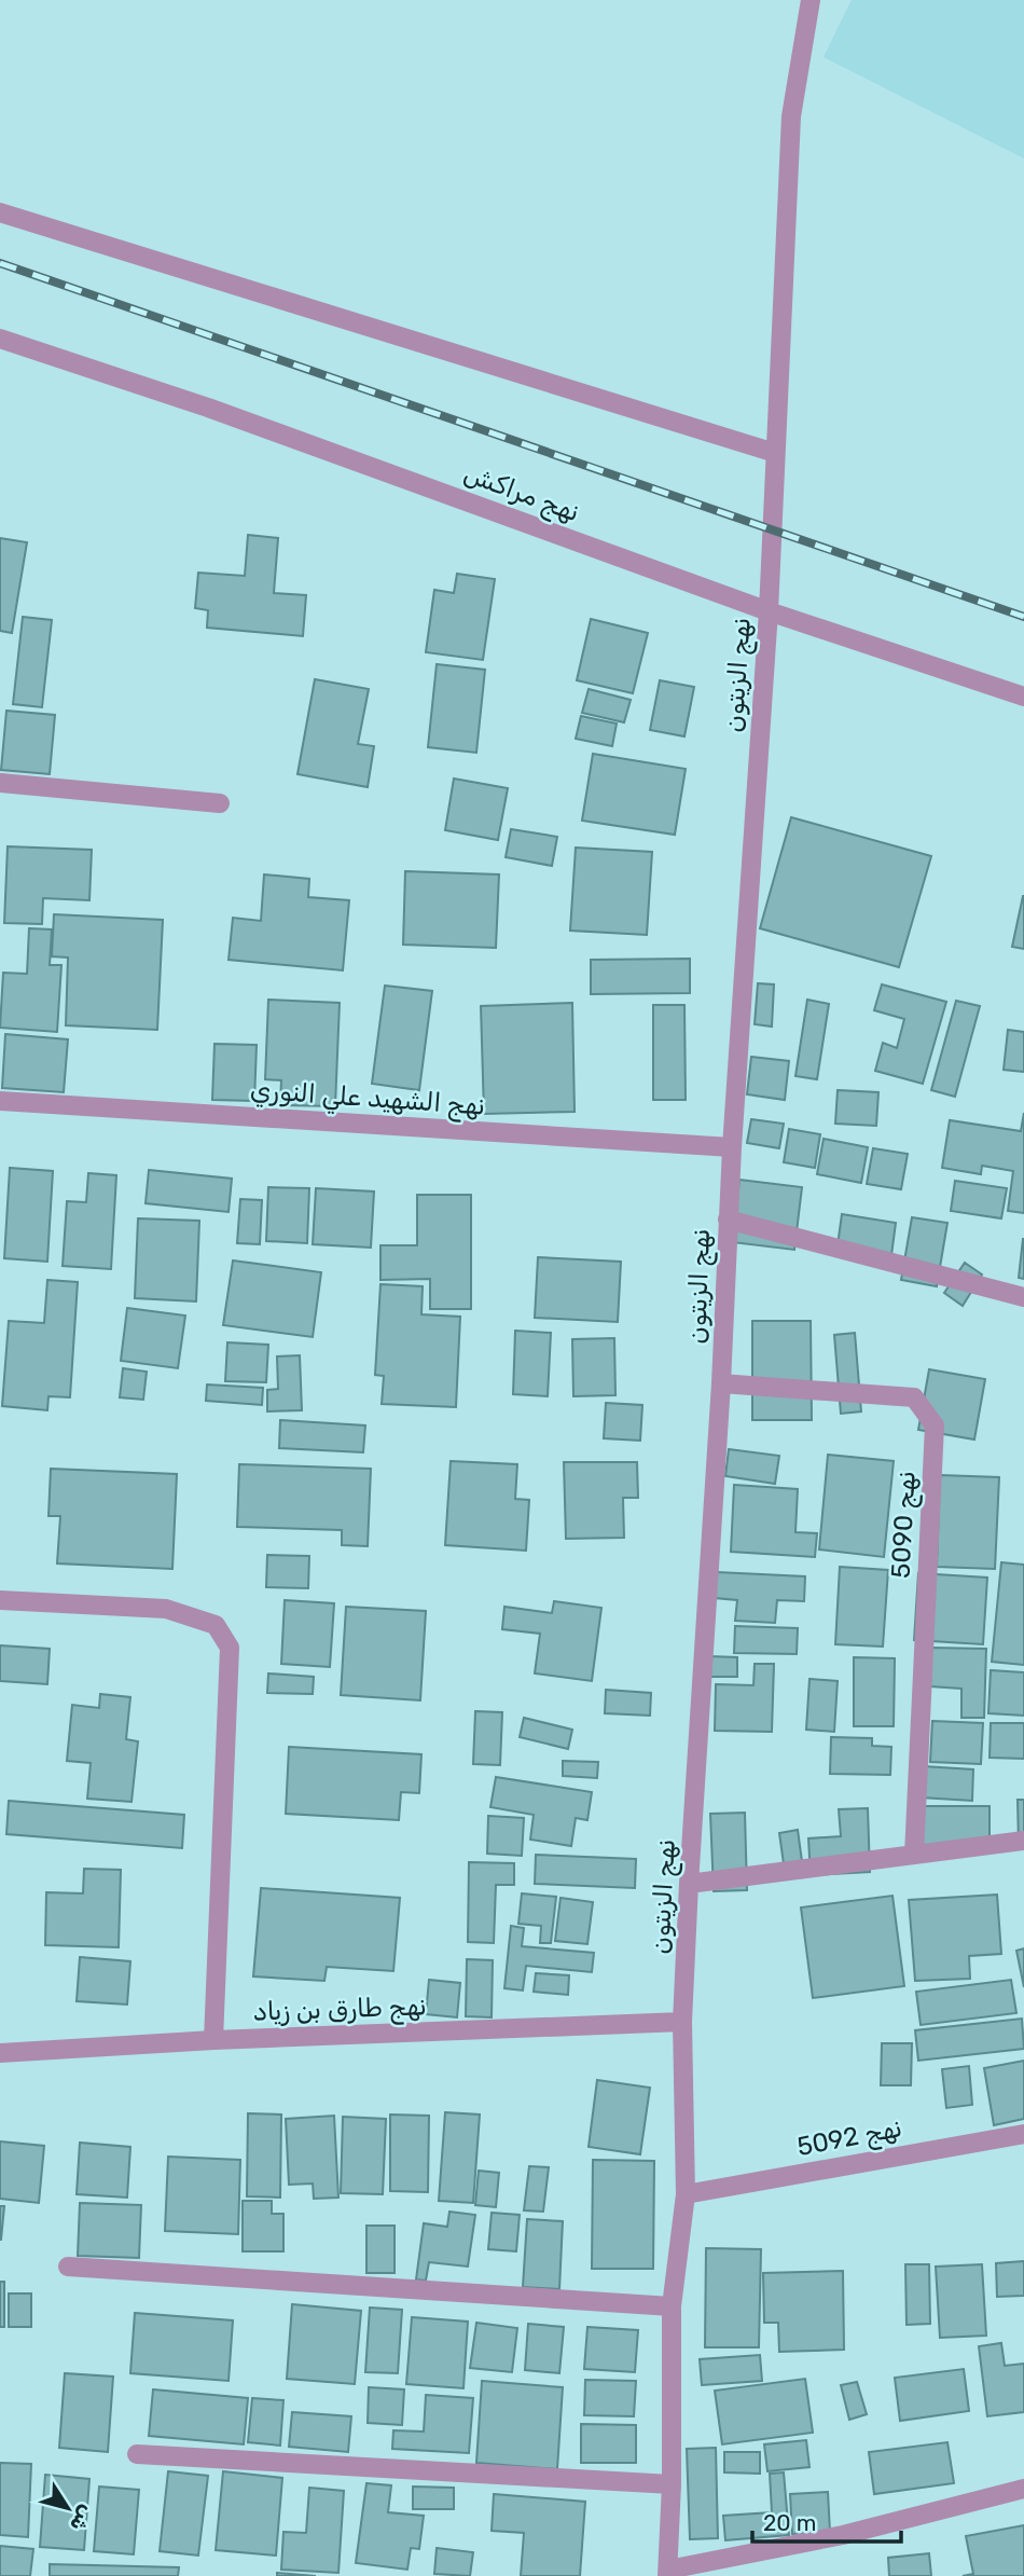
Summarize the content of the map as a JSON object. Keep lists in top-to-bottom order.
{
  "streets": {
    "street": [
      "نهج مراكش",
      "نهج الزيتون",
      "نهج الشهيد علي النوري",
      "نهج 5090",
      "نهج طارق بن زياد",
      "نهج 5092"
    ]
  },
  "crossings": [
    ["نهج مراكش", "نهج الزيتون"],
    ["نهج الزيتون", "نهج الشهيد علي النوري"],
    ["نهج الزيتون", "نهج 5090"],
    ["نهج الزيتون", "نهج طارق بن زياد"],
    ["نهج الزيتون", "نهج 5092"]
  ],
  "scale_bar": "20 m",
  "north": "bottom right"
}
